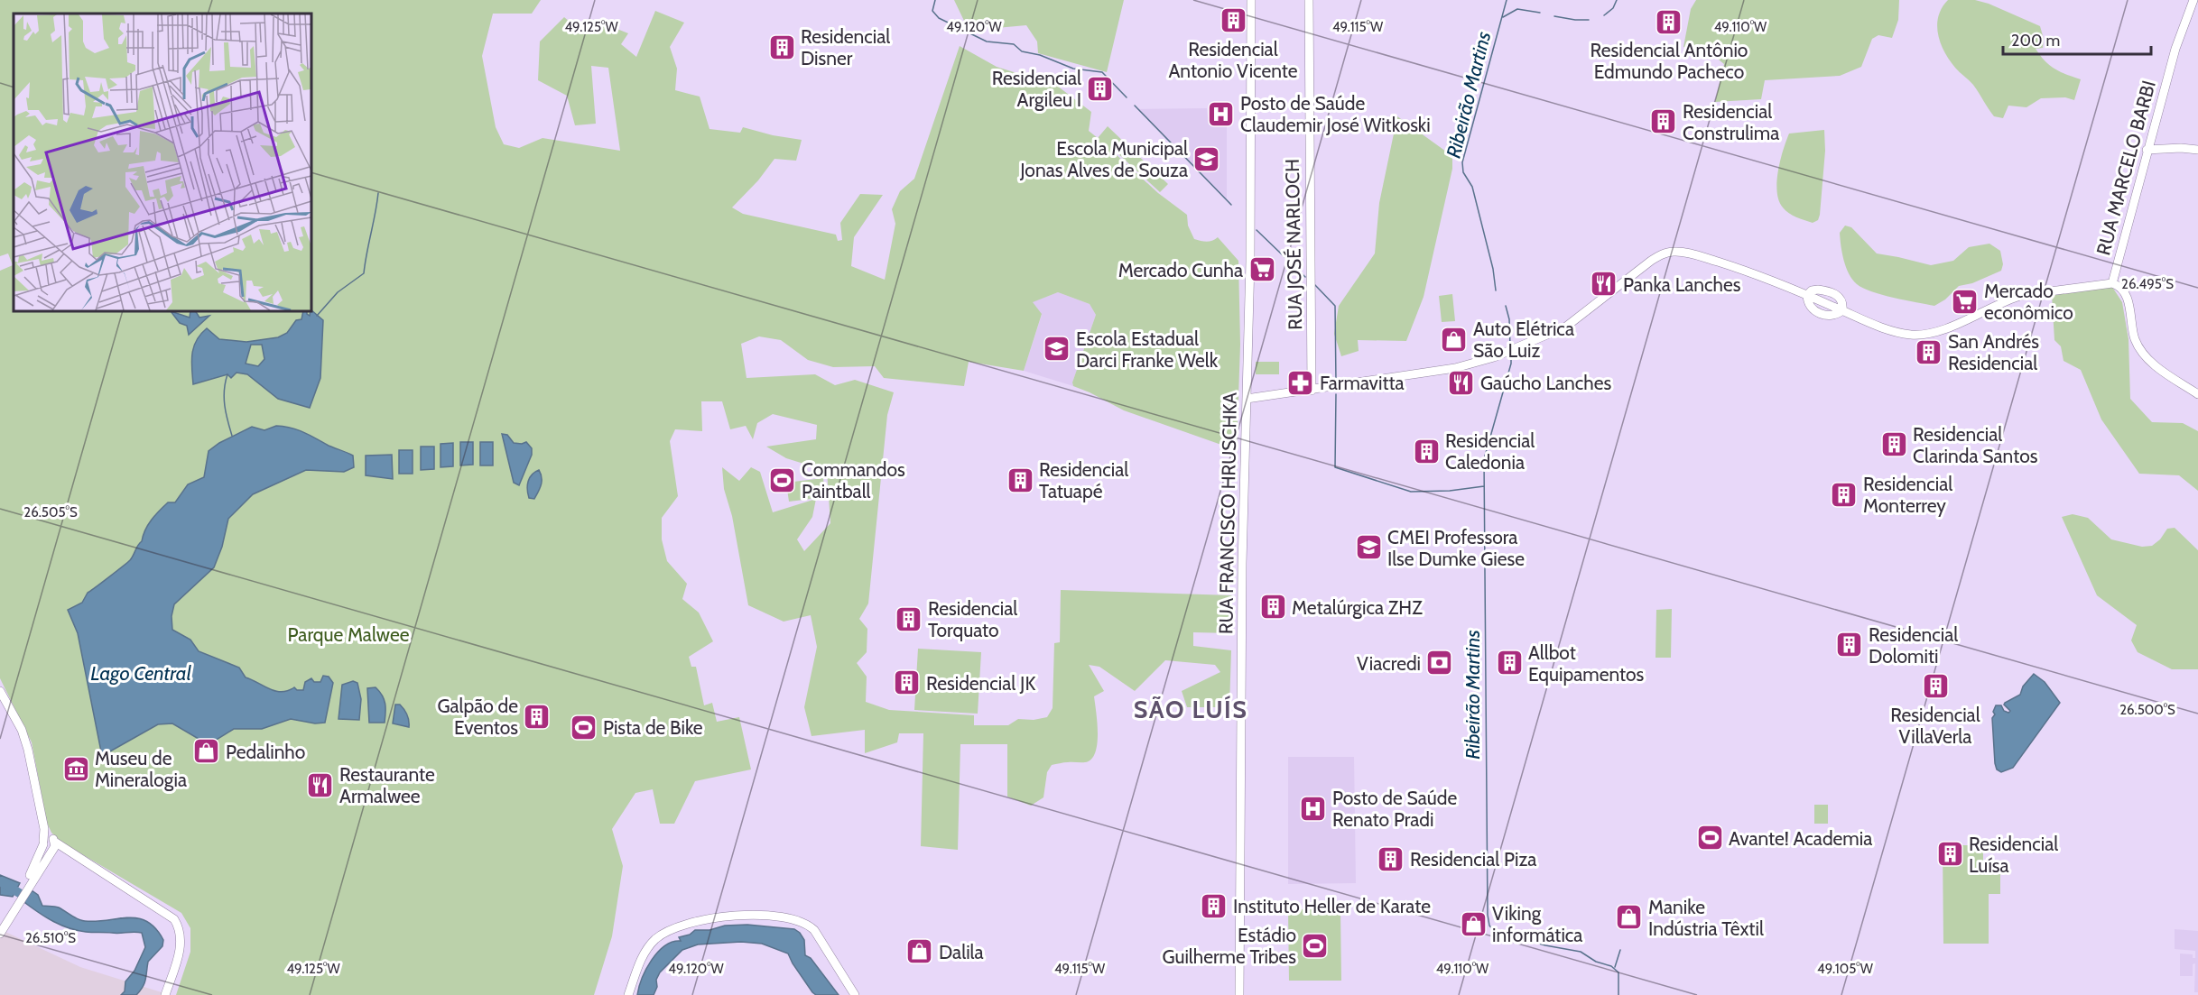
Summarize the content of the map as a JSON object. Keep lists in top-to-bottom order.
{
  "streets": {
    "street": ["RUA MARCELO BARBI", "RUA JOSÉ NARLOCH", "RUA FRANCISCO HRUSCHKA"]
  },
  "districts": ["SÃO LUÍS"],
  "water": ["Ribeirão Martins", "Lago Central"],
  "parks": ["Parque Malwee"],
  "places": {
    "building": [
      "Residencial Antonio Vicente",
      "Residencial Antônio Edmundo Pacheco",
      "Residencial Disner",
      "Residencial Argileu I",
      "Residencial Construlima",
      "San Andrés Residencial",
      "Residencial Clarinda Santos",
      "Residencial Caledonia",
      "Residencial Tatuapé",
      "Residencial Monterrey",
      "Metalúrgica ZHZ",
      "Residencial Torquato",
      "Residencial Dolomiti",
      "Allbot Equipamentos",
      "Residencial JK",
      "Residencial VillaVerla",
      "Galpão de Eventos",
      "Residencial Luísa",
      "Residencial Piza",
      "Instituto Heller de Karate"
    ],
    "hospital": ["Posto de Saúde Claudemir José Witkoski", "Posto de Saúde Renato Pradi"],
    "school or university": ["Escola Municipal Jonas Alves de Souza", "Escola Estadual Darci Franke Welk", "CMEI Professora Ilse Dumke Giese"],
    "supermarket": ["Mercado Cunha", "Mercado econômico"],
    "restaurant": ["Panka Lanches", "Gaúcho Lanches", "Restaurante Armalwee"],
    "shop": [
      "Auto Elétrica São Luiz",
      "Pedalinho",
      "Manike Indústria Têxtil",
      "Viking informática",
      "Dalila"
    ],
    "pharmacy": ["Farmavitta"],
    "sports": [
      "Commandos Paintball",
      "Pista de Bike",
      "Avante! Academia",
      "Estádio Guilherme Tribes"
    ],
    "bank": ["Viacredi"],
    "museum": ["Museu de Mineralogia"]
  },
  "scale_bar": "200 m",
  "coordinates": [
    "49.125°W",
    "49.120°W",
    "49.115°W",
    "49.110°W",
    "26.495°S",
    "26.505°S",
    "26.500°S",
    "26.510°S",
    "49.105°W"
  ]
}
